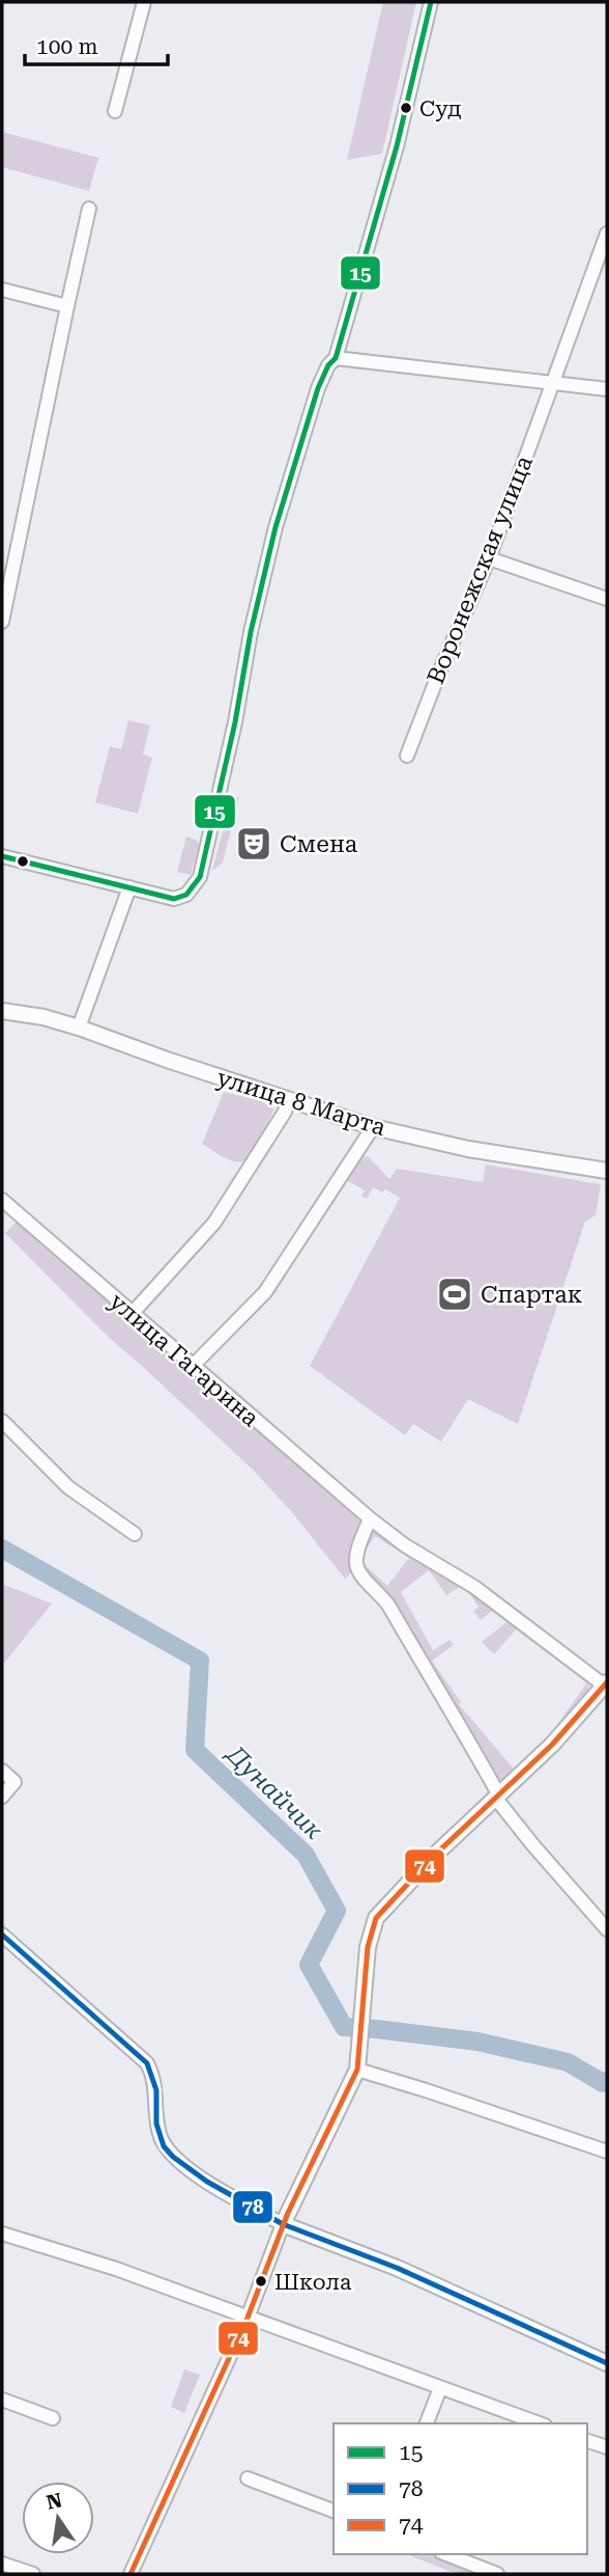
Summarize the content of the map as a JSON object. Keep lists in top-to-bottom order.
{
  "streets": {
    "main road": ["улица 8 Марта"],
    "street": ["Воронежская улица", "улица Гагарина"]
  },
  "water": ["Дунайчик"],
  "places": {
    "other": ["Суд", "Школа"],
    "theatre": ["Смена"],
    "sports": ["Спартак"]
  },
  "lines": ["transit line 15", "transit line 74", "transit line 78"],
  "legend": ["15", "78", "74"],
  "scale_bar": "100 m",
  "north": "top"
}
